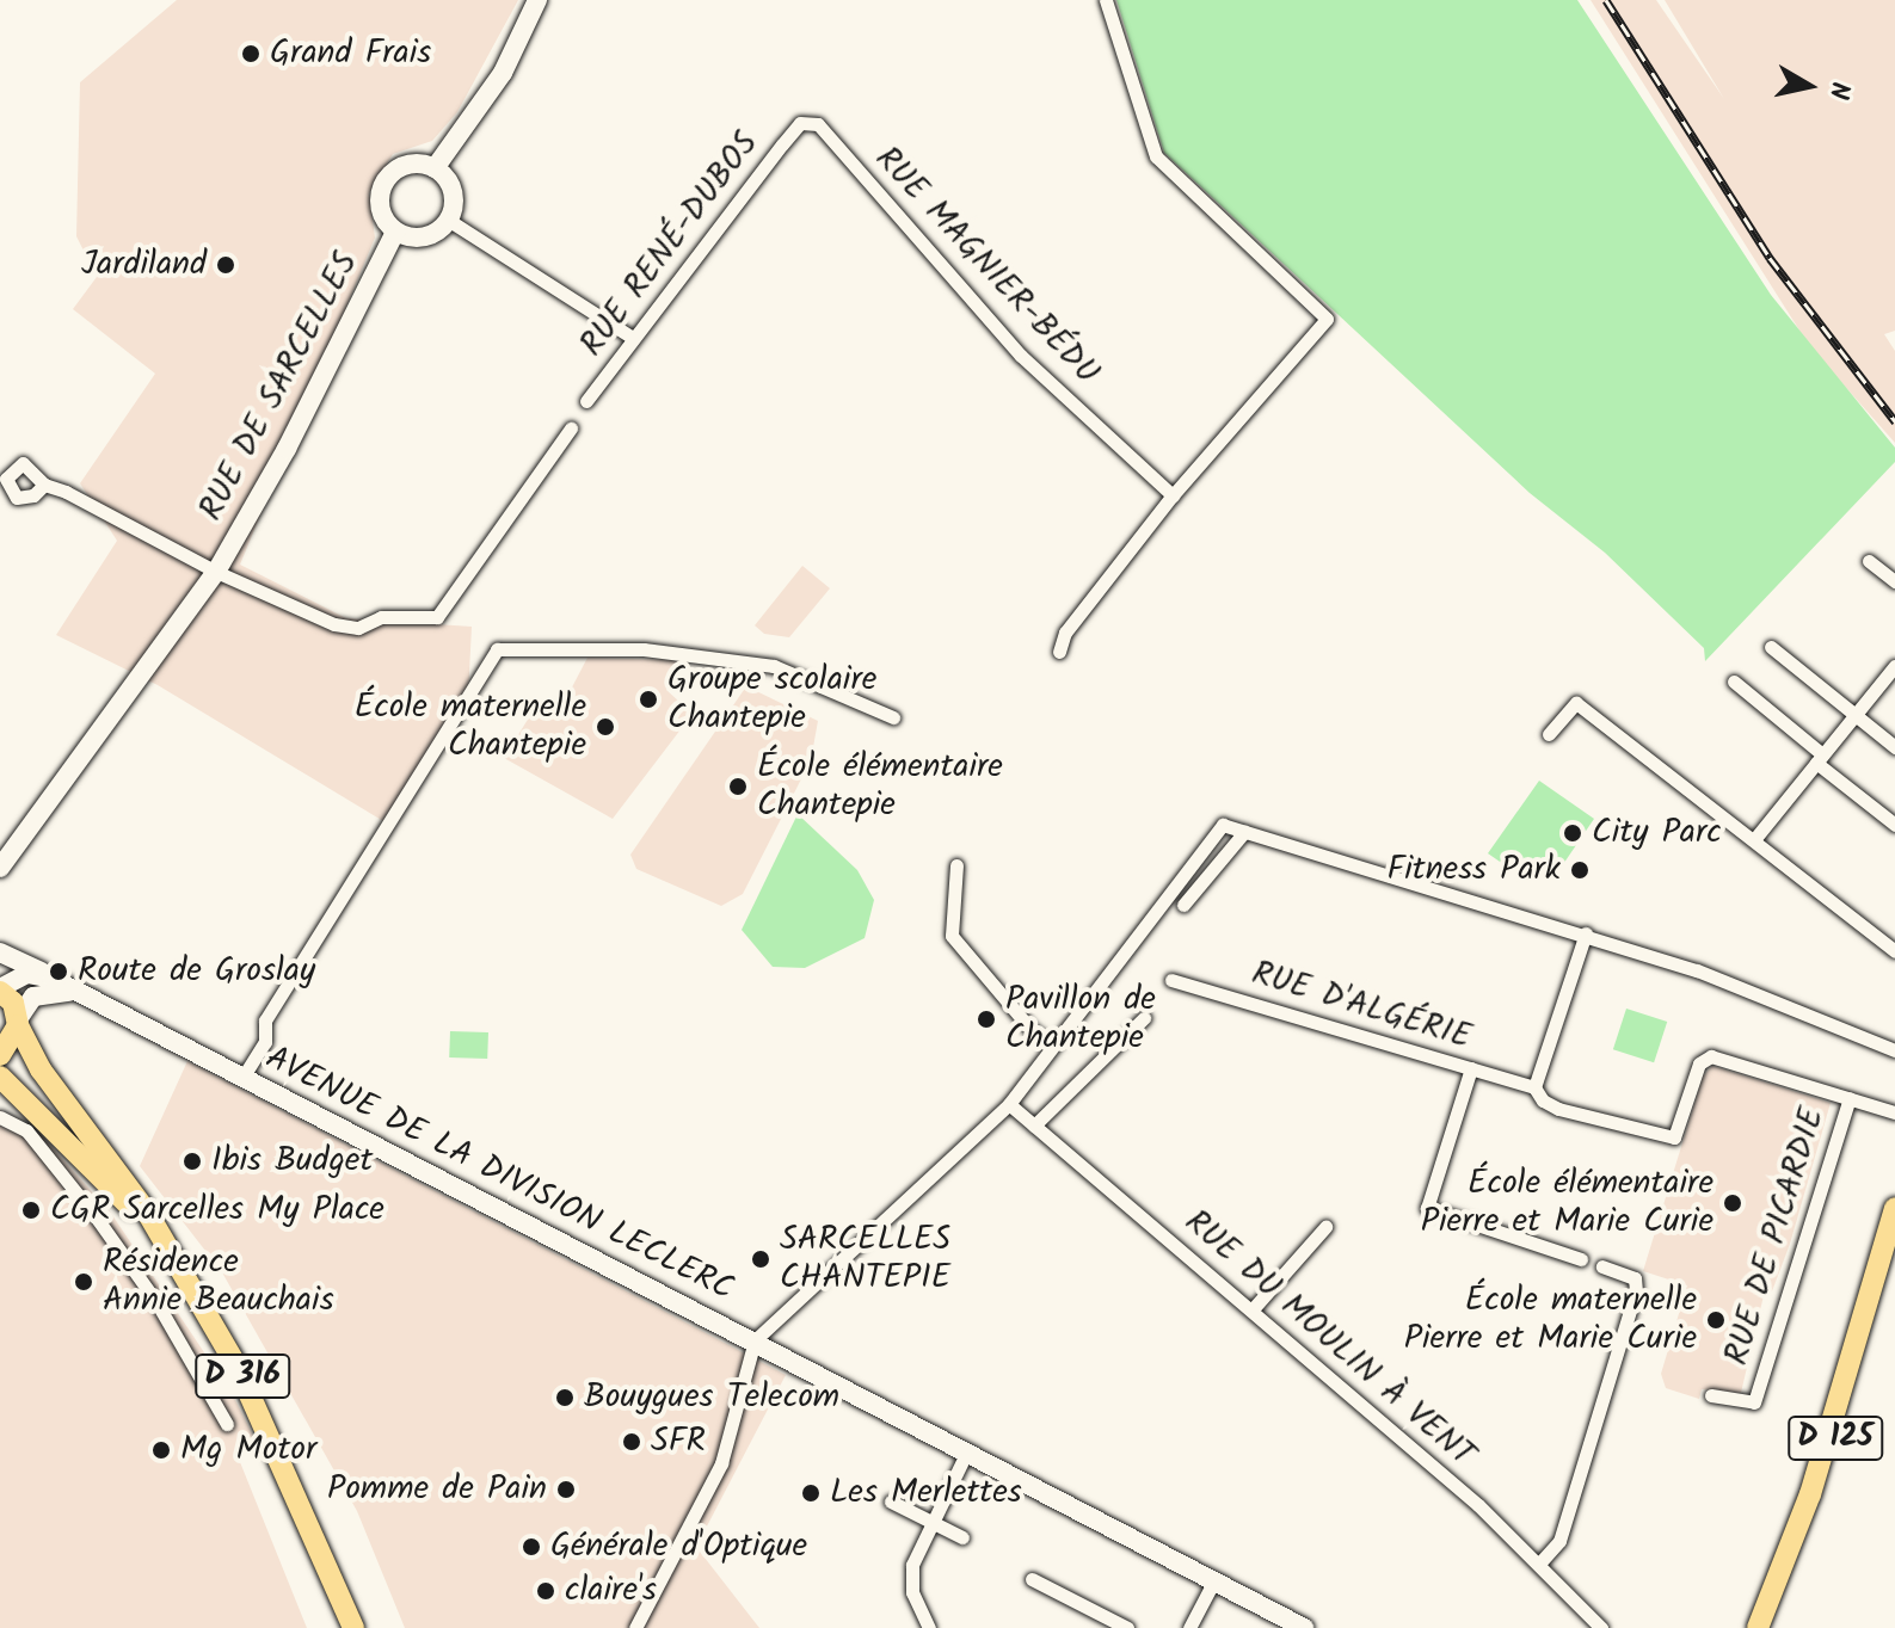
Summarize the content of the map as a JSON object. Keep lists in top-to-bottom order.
{
  "streets": {
    "main road": [
      "RUE DE SARCELLES",
      "AVENUE DE LA DIVISION LECLERC",
      "D 316",
      "D 125"
    ],
    "street": [
      "RUE RENÉ-DUBOS",
      "RUE MAGNIER-BÉDU",
      "RUE D'ALGÉRIE",
      "RUE DE PICARDIE",
      "RUE DU MOULIN À VENT"
    ]
  },
  "crossings": [
    ["RUE RENÉ-DUBOS", "RUE MAGNIER-BÉDU"],
    ["RUE D'ALGÉRIE", "RUE DE PICARDIE"]
  ],
  "places": [
    "Grand Frais",
    "Jardiland",
    "Groupe scolaire Chantepie",
    "École maternelle Chantepie",
    "École élémentaire Chantepie",
    "City Parc",
    "Fitness Park",
    "Route de Groslay",
    "Pavillon de Chantepie",
    "Ibis Budget",
    "École élémentaire Pierre et Marie Curie",
    "CGR Sarcelles My Place",
    "SARCELLES CHANTEPIE",
    "Résidence Annie Beauchais",
    "École maternelle Pierre et Marie Curie",
    "Bouygues Telecom",
    "SFR",
    "Mg Motor",
    "Pomme de Pain",
    "Les Merlettes",
    "Générale d'Optique",
    "claire's"
  ],
  "north": "right"
}
